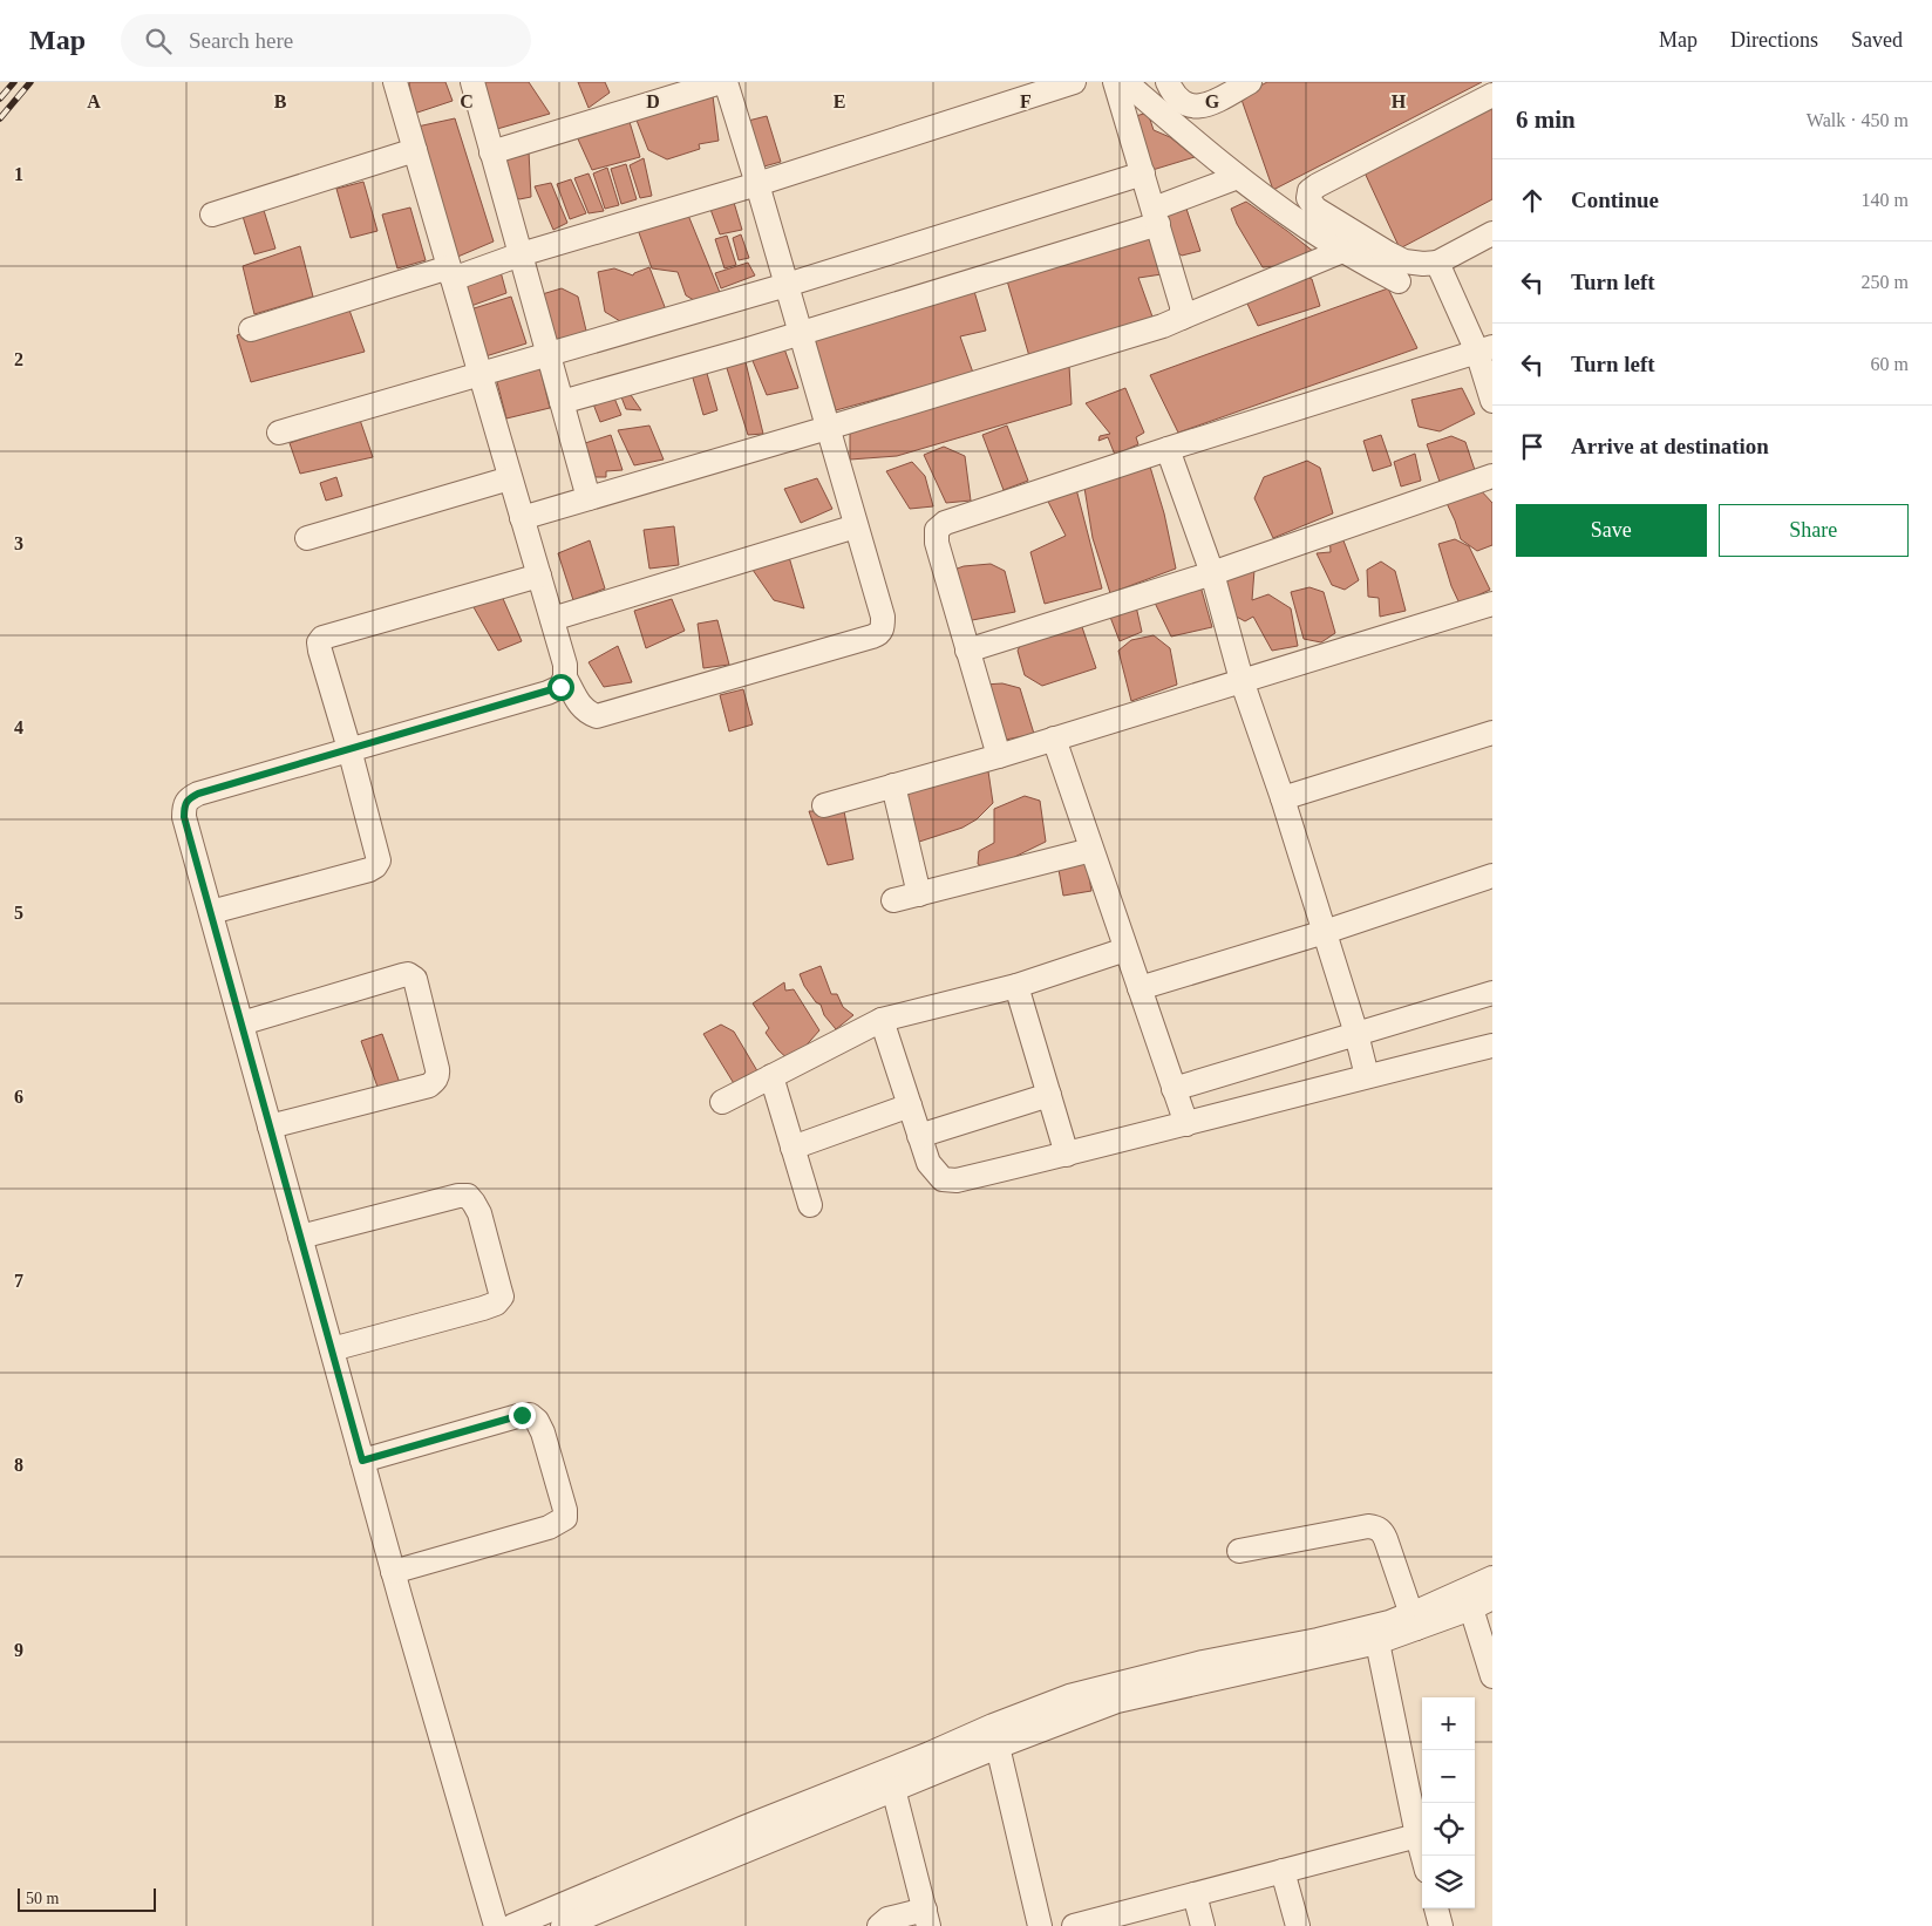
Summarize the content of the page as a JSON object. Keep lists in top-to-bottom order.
{
  "scale_bar": "50 m",
  "page": {
    "header": "Map",
    "search": "Search here",
    "nav": ["Map", "Directions", "Saved"],
    "heading": ["6 min", "Walk · 450 m"],
    "list": [
      ["Continue", "140 m"],
      ["Turn left", "250 m"],
      ["Turn left", "60 m"],
      "Arrive at destination"
    ],
    "buttons": ["Save", "Share"],
    "map_buttons": ["+", "−"],
    "scale": "50 m"
  },
  "grid": {
    "columns": [
      "A",
      "B",
      "C",
      "D",
      "E",
      "F",
      "G",
      "H"
    ],
    "rows": [
      "1",
      "2",
      "3",
      "4",
      "5",
      "6",
      "7",
      "8",
      "9"
    ]
  }
}
